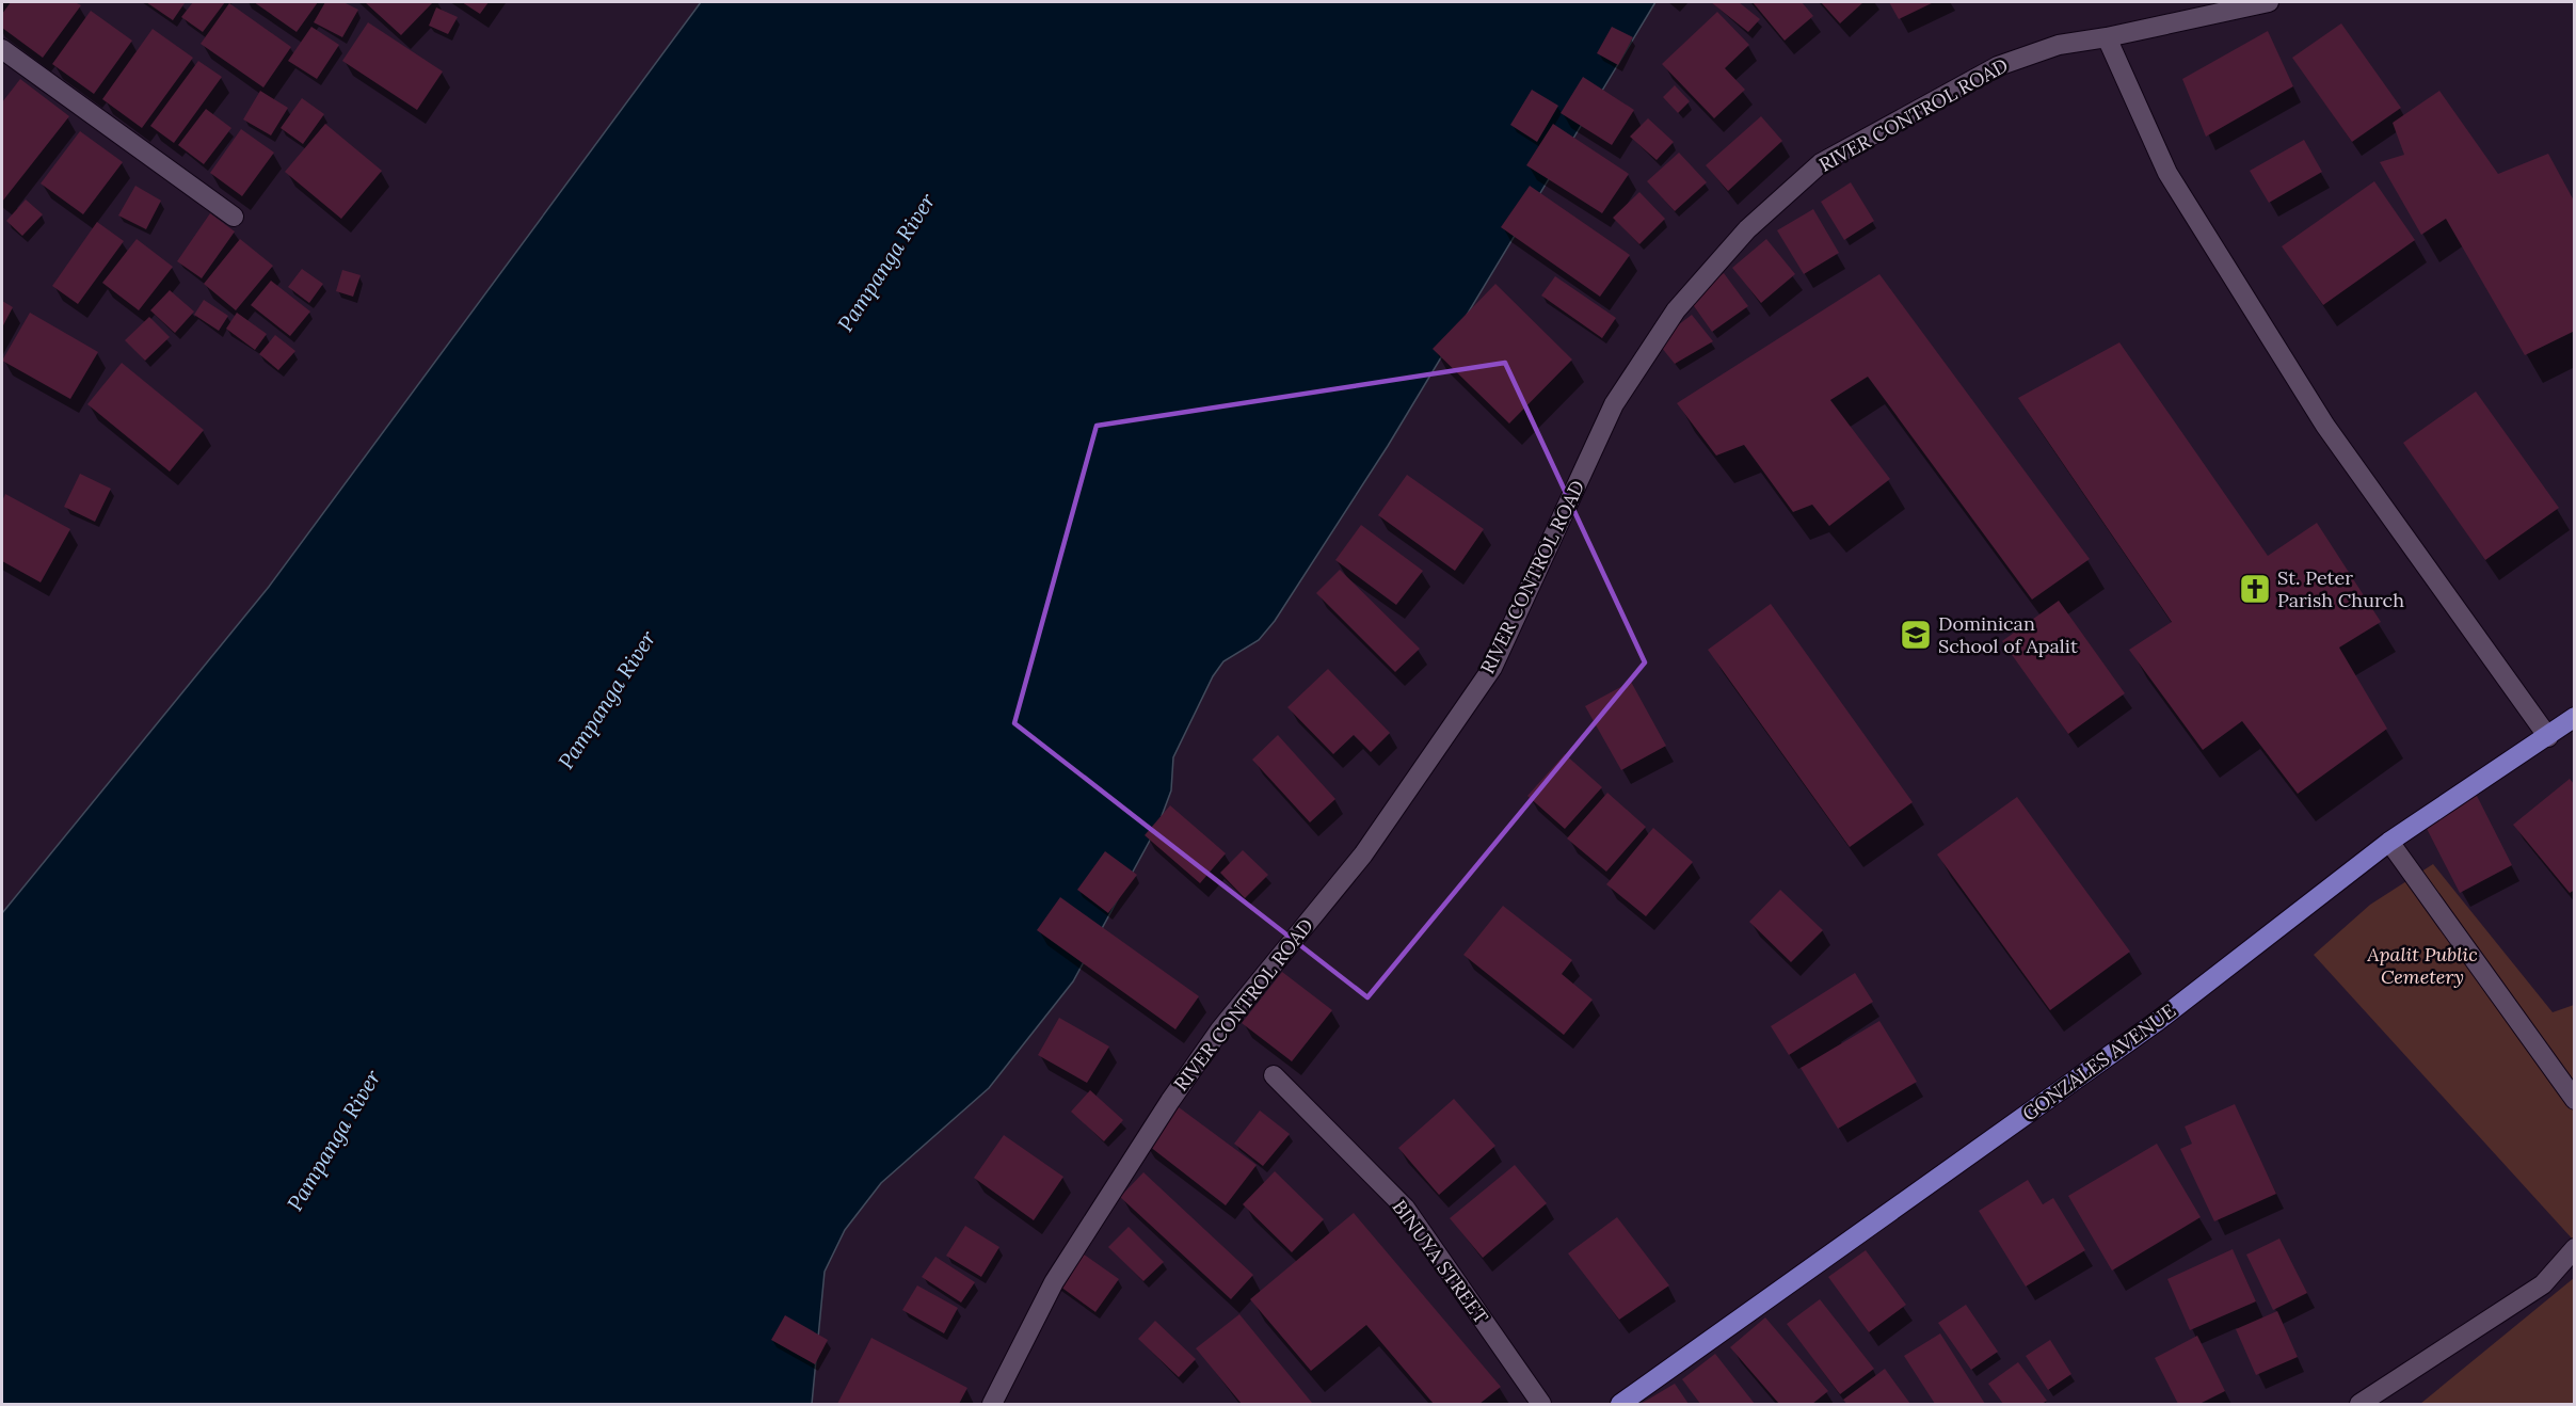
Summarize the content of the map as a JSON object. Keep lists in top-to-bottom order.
{
  "streets": {
    "main road": ["GONZALES AVENUE"],
    "street": ["RIVER CONTROL ROAD", "BINUYA STREET"]
  },
  "water": ["Pampanga River"],
  "parks": ["Apalit Public Cemetery"],
  "places": {
    "church": ["St. Peter Parish Church"],
    "school or university": ["Dominican School of Apalit"]
  }
}
